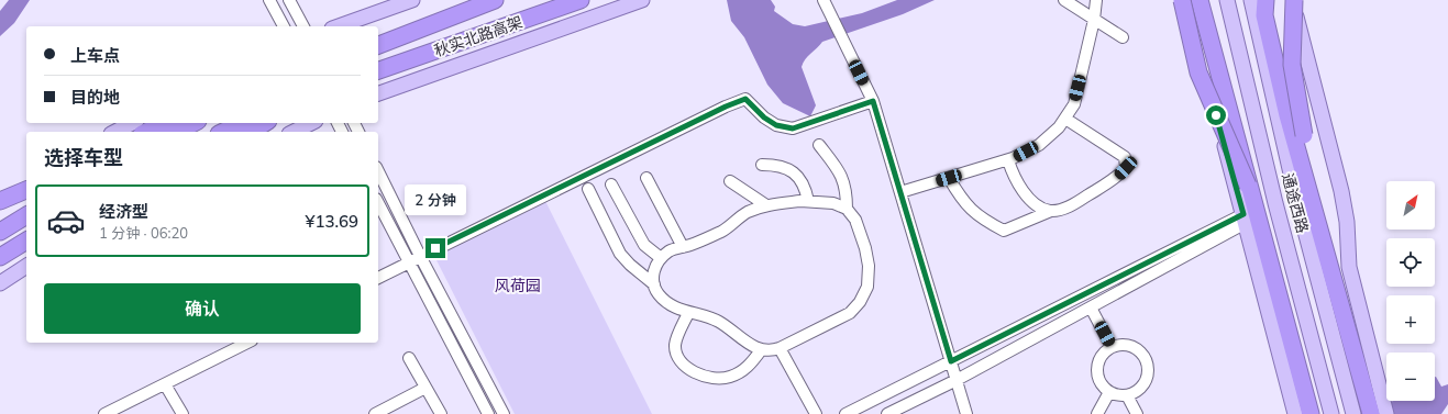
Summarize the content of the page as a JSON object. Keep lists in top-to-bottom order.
{
  "streets": {
    "highway": ["秋实北路高架"],
    "main road": ["通途西路"]
  },
  "parks": ["风荷园"],
  "north": "top right",
  "page": {
    "banner": ["上车点", "目的地"],
    "heading": "选择车型",
    "map_buttons": ["+", "−"],
    "bubble": "2 分钟",
    "list": [
      {
        "name": "经济型",
        "note": "1 分钟 · 06:20",
        "value": "¥13.69"
      }
    ],
    "buttons": "确认"
  }
}
